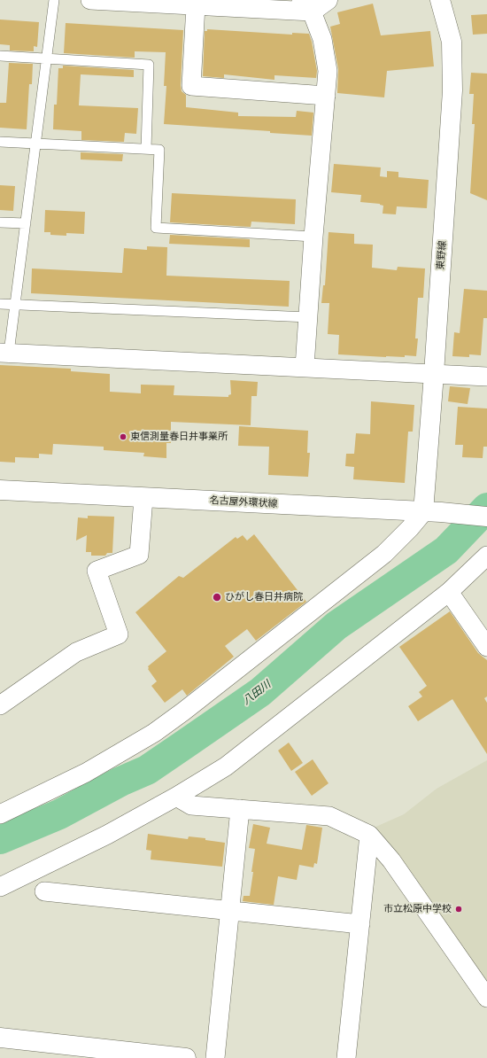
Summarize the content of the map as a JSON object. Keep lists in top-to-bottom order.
{
  "streets": {
    "street": ["東野線", "名古屋外環状線"]
  },
  "crossings": [
    ["東野線", "名古屋外環状線"]
  ],
  "water": ["八田川"],
  "places": ["東信測量春日井事業所", "ひがし春日井病院", "市立松原中学校"]
}
